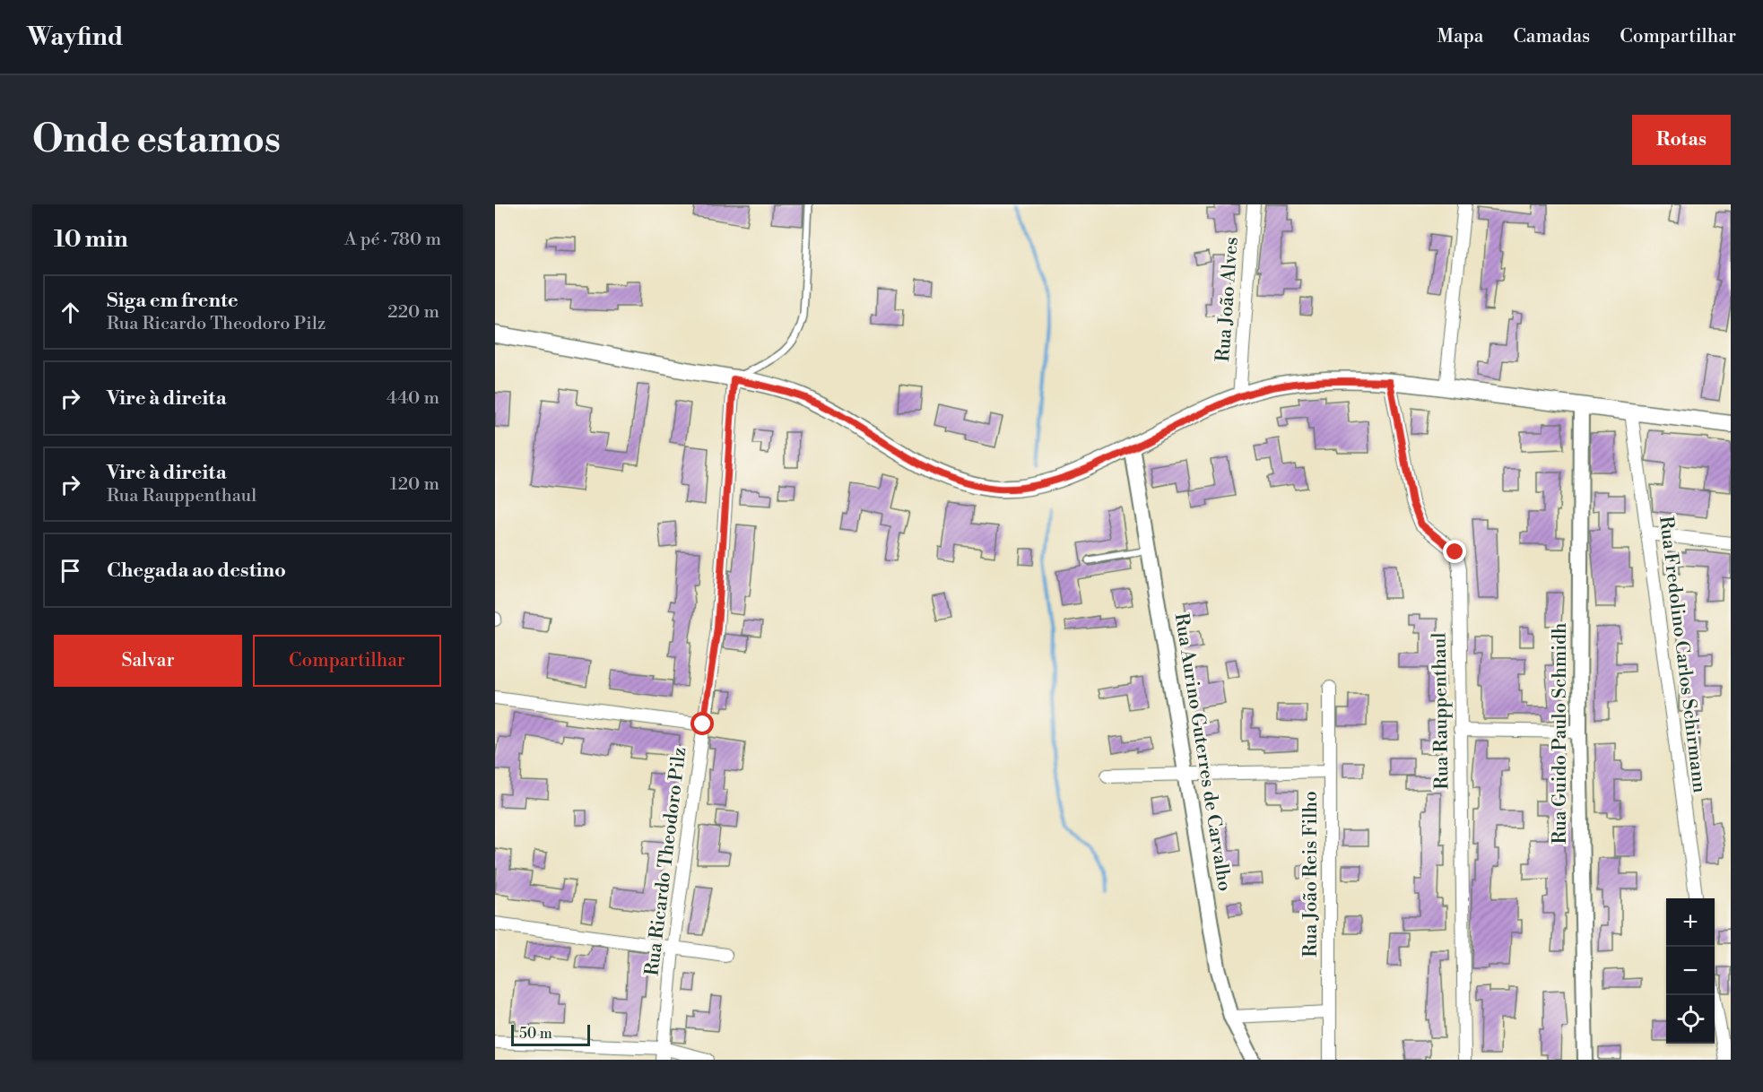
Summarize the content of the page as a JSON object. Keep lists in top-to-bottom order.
{
  "streets": {
    "street": [
      "Rua João Alves",
      "Rua Fredolino Carlos Schirmann",
      "Rua Rauppenthaul",
      "Rua Guido Paulo Schmidh",
      "Rua Aurino Guterres de Carvalho",
      "Rua Ricardo Theodoro Pilz",
      "Rua João Reis Filho"
    ]
  },
  "scale_bar": "50 m",
  "page": {
    "header": "Wayfind",
    "nav": ["Mapa", "Camadas", "Compartilhar"],
    "buttons": [
      "Rotas",
      ["Salvar", "Compartilhar"]
    ],
    "title": "Onde estamos",
    "heading": ["10 min", "A pé · 780 m"],
    "list": [
      ["Siga em frente", "Rua Ricardo Theodoro Pilz", "220 m"],
      ["Vire à direita", "440 m"],
      ["Vire à direita", "Rua Rauppenthaul", "120 m"],
      "Chegada ao destino"
    ],
    "map_buttons": ["+", "−"],
    "scale": "50 m"
  }
}
